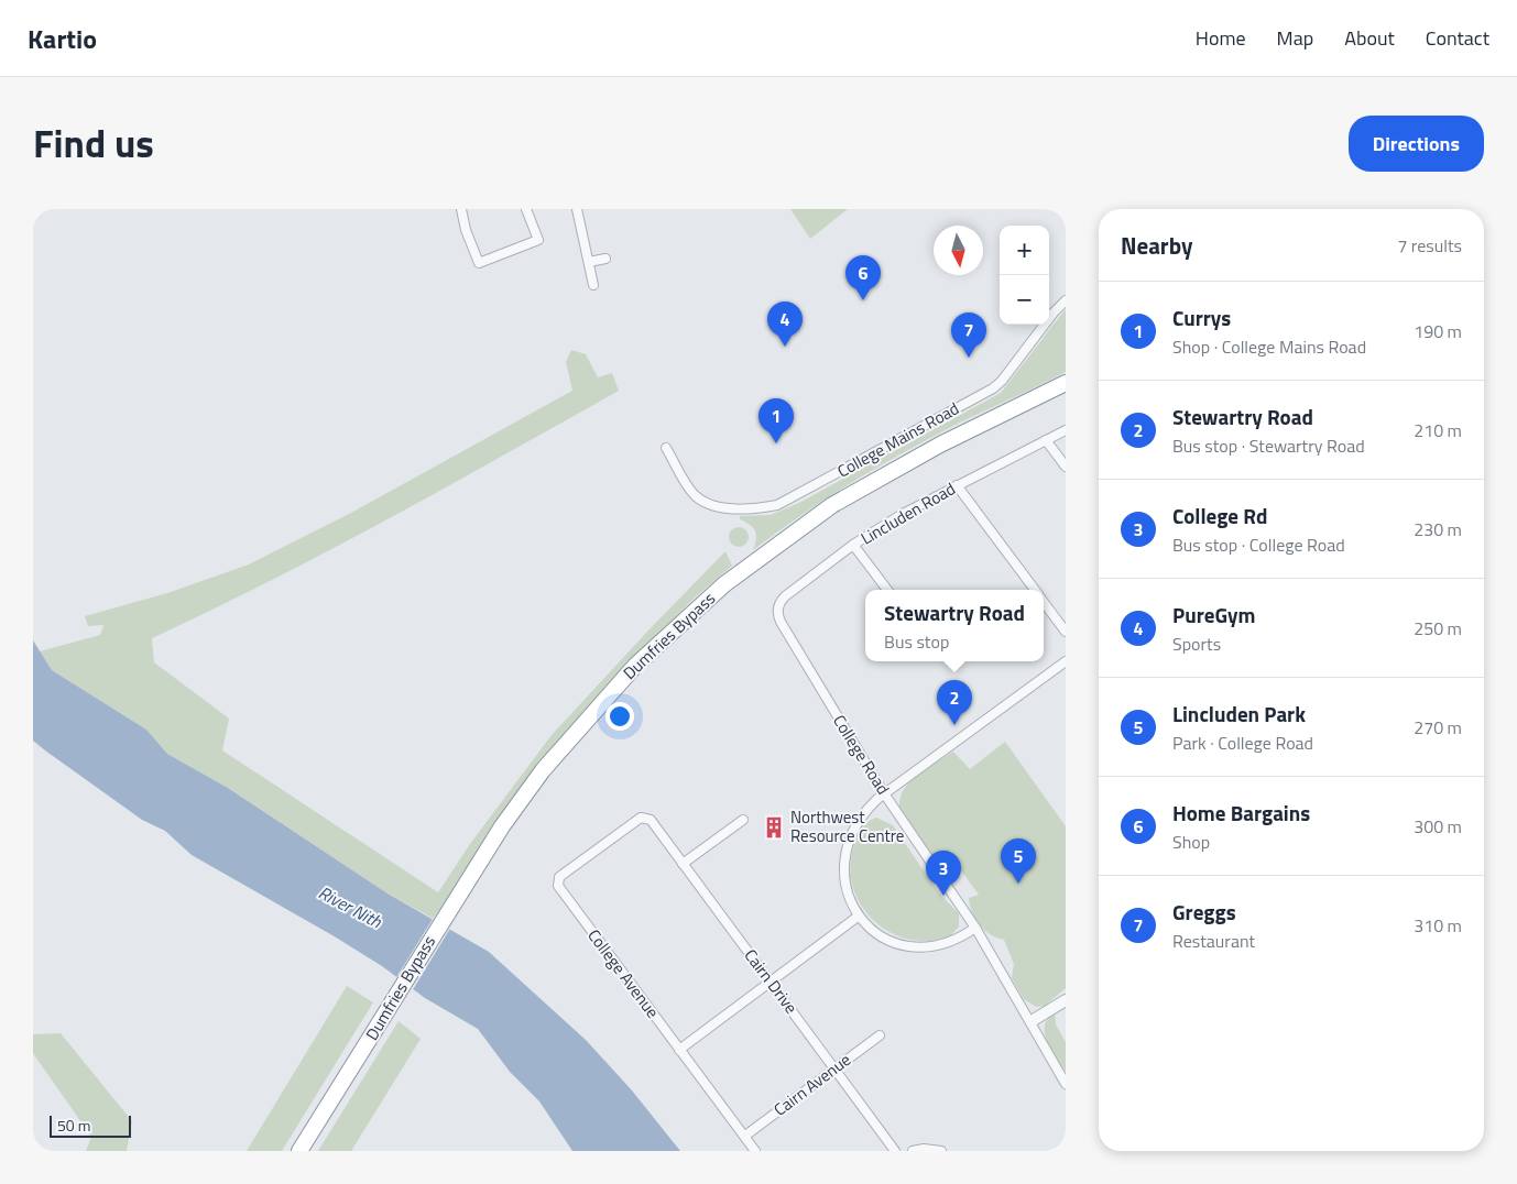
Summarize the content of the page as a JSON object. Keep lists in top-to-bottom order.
{
  "streets": {
    "highway": ["Dumfries Bypass"],
    "street": [
      "College Mains Road",
      "Lincluden Road",
      "College Road",
      "College Avenue",
      "Cairn Drive",
      "Cairn Avenue"
    ]
  },
  "crossings": [
    ["Lincluden Road", "College Road"],
    ["College Avenue", "Cairn Drive"],
    ["College Avenue", "Cairn Avenue"],
    ["Cairn Drive", "Cairn Avenue"]
  ],
  "water": ["River Nith"],
  "places": {
    "building": ["Northwest Resource Centre"]
  },
  "scale_bar": "50 m",
  "north": "bottom",
  "page": {
    "header": "Kartio",
    "nav": [
      "Home",
      "Map",
      "About",
      "Contact"
    ],
    "title": "Find us",
    "buttons": "Directions",
    "heading": ["Nearby", "7 results"],
    "map_buttons": ["+", "−"],
    "pins": [
      "6",
      "4",
      "7",
      "1",
      "2",
      "5",
      "3"
    ],
    "list": [
      {
        "mark": "1",
        "name": "Currys",
        "note": "Shop · College Mains Road",
        "value": "190 m"
      },
      {
        "mark": "2",
        "name": "Stewartry Road",
        "note": "Bus stop · Stewartry Road",
        "value": "210 m"
      },
      {
        "mark": "3",
        "name": "College Rd",
        "note": "Bus stop · College Road",
        "value": "230 m"
      },
      {
        "mark": "4",
        "name": "PureGym",
        "note": "Sports",
        "value": "250 m"
      },
      {
        "mark": "5",
        "name": "Lincluden Park",
        "note": "Park · College Road",
        "value": "270 m"
      },
      {
        "mark": "6",
        "name": "Home Bargains",
        "note": "Shop",
        "value": "300 m"
      },
      {
        "mark": "7",
        "name": "Greggs",
        "note": "Restaurant",
        "value": "310 m"
      }
    ],
    "popup": ["Stewartry Road", "Bus stop"],
    "scale": "50 m"
  }
}
